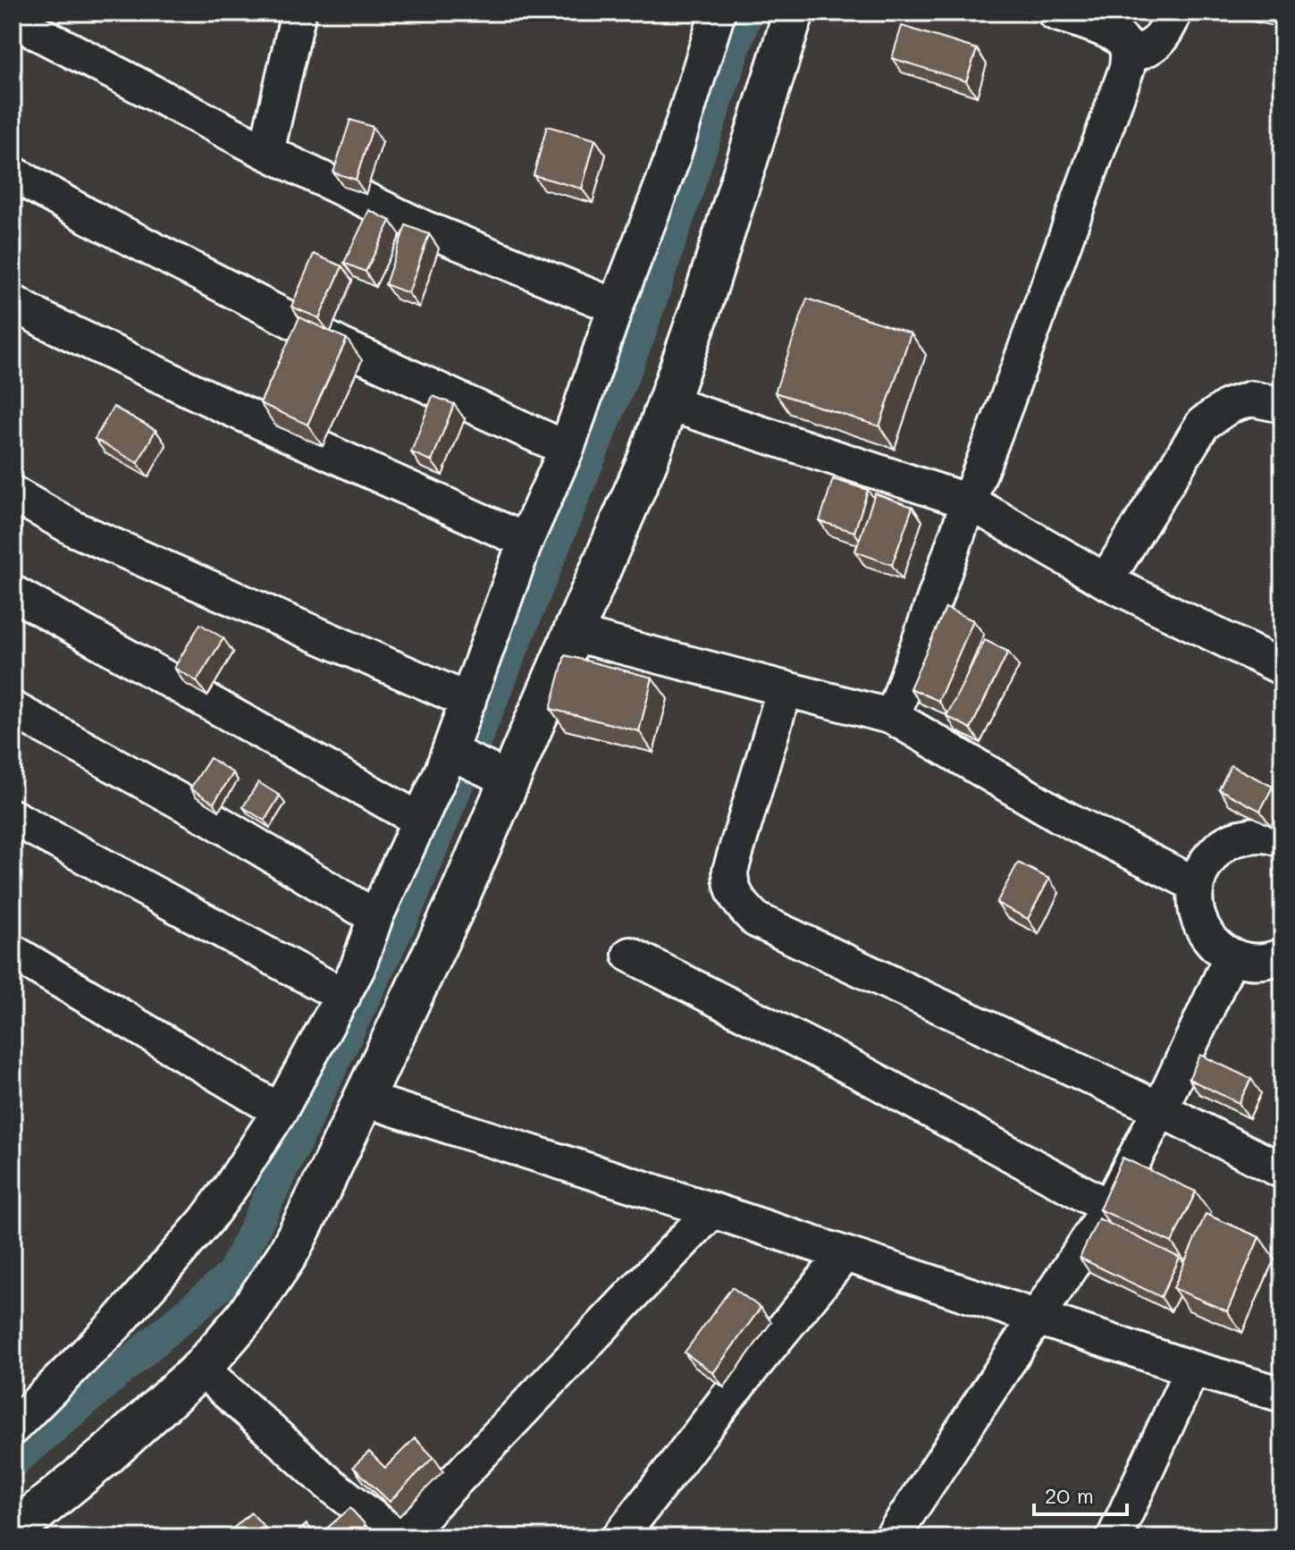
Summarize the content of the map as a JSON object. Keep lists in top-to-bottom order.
{
  "scale_bar": "20 m"
}
